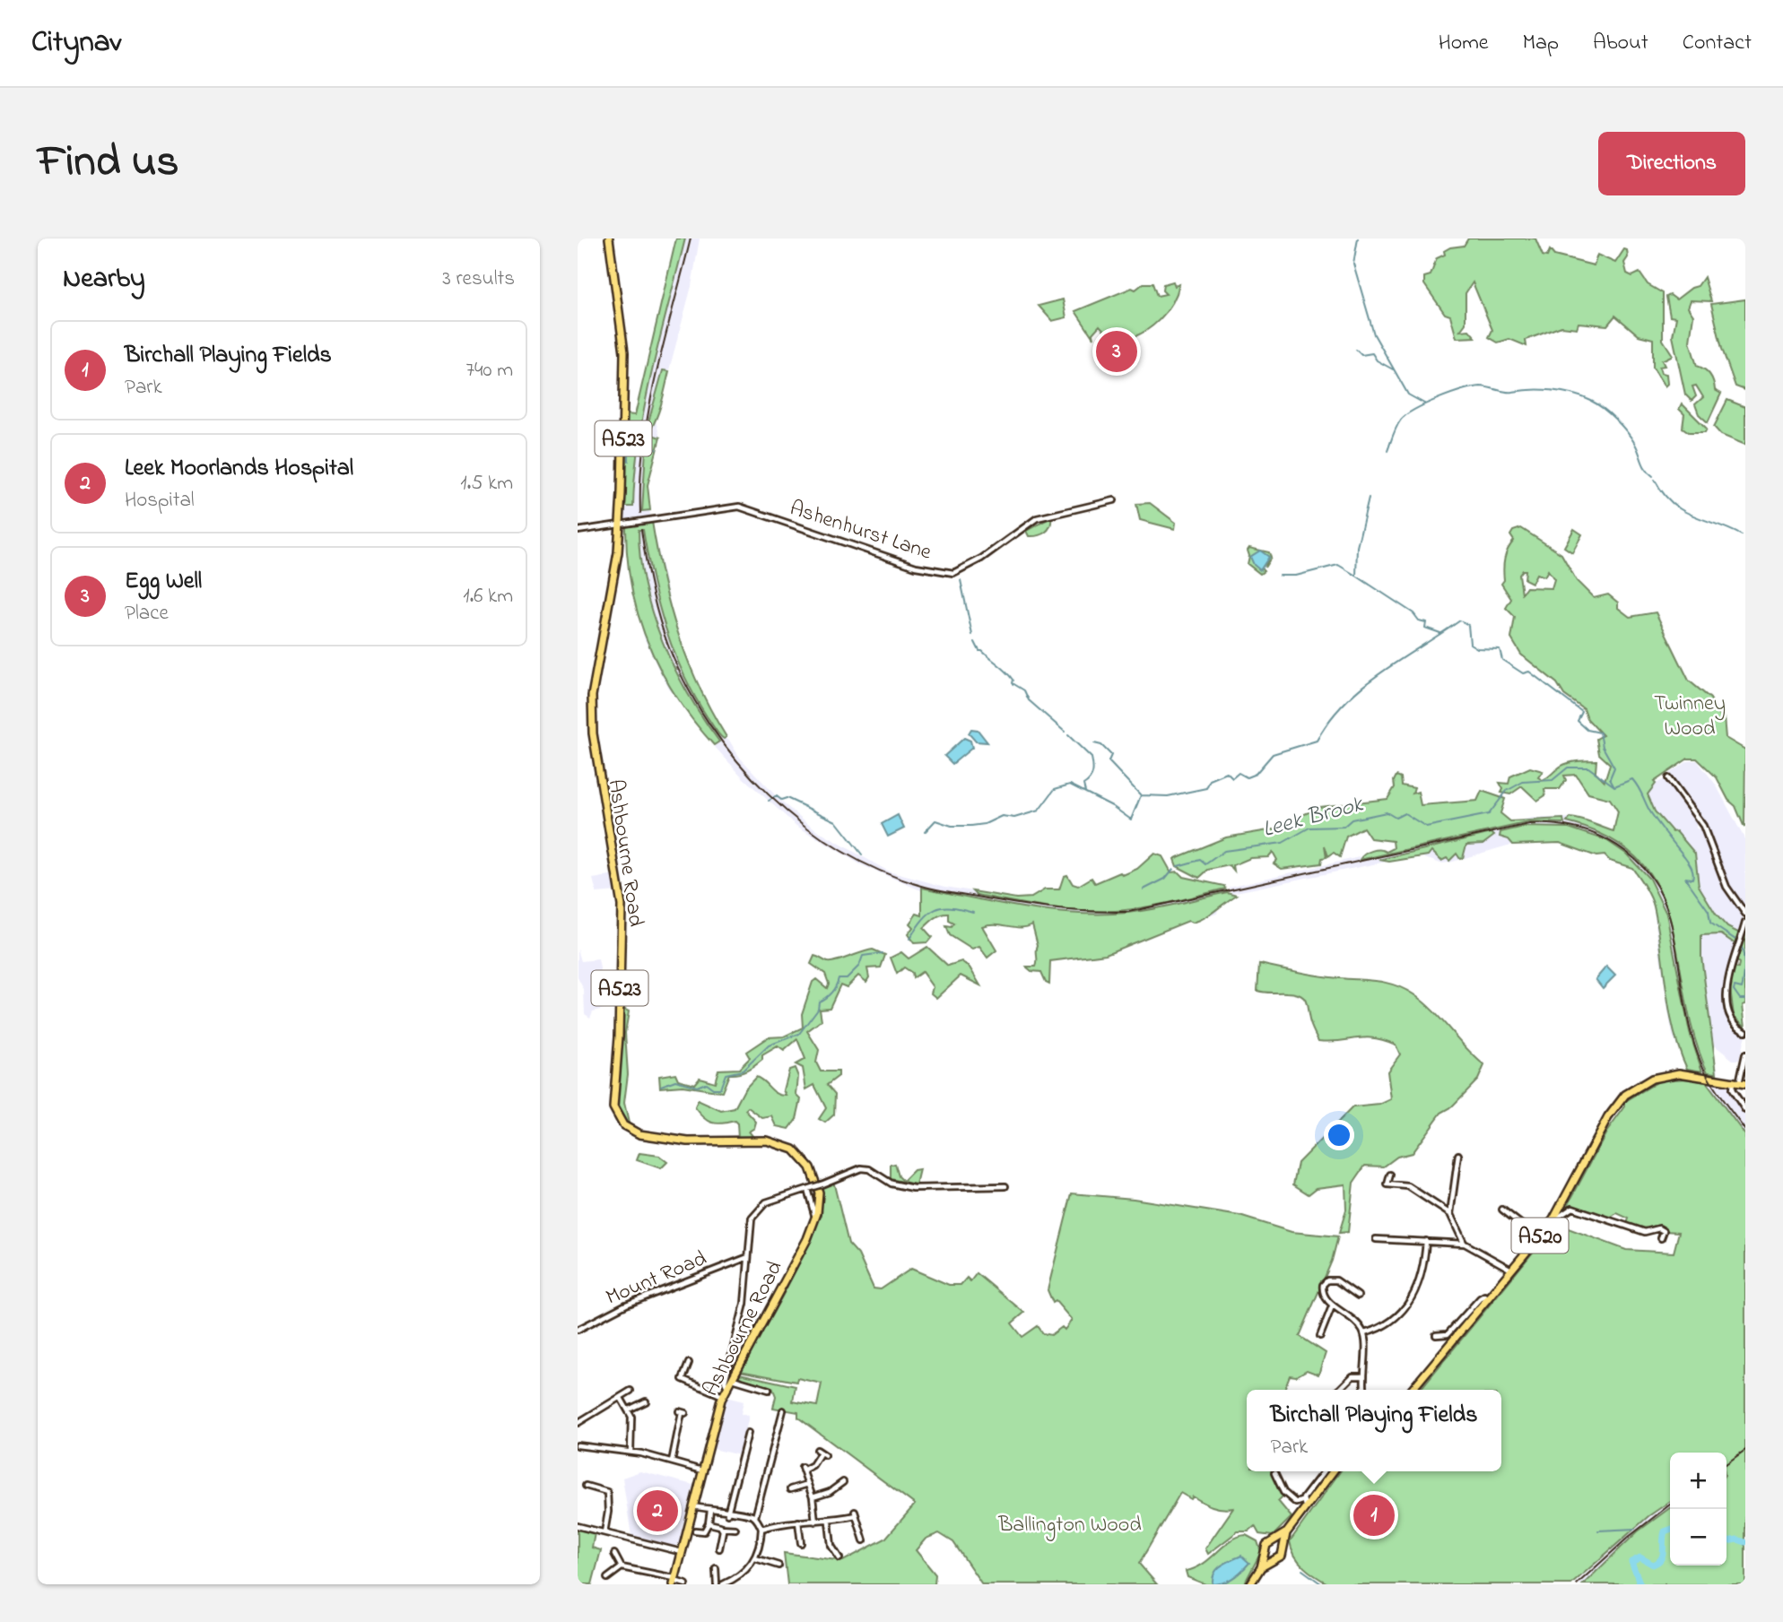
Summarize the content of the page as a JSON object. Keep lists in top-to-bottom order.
{
  "streets": {
    "highway": ["A523", "Ashbourne Road", "A520"],
    "street": ["Ashenhurst Lane", "Mount Road"]
  },
  "crossings": [
    ["Ashenhurst Lane", "Ashbourne Road"]
  ],
  "water": ["Leek Brook"],
  "parks": ["Twinney Wood", "Ballington Wood"],
  "page": {
    "header": "Citynav",
    "nav": [
      "Home",
      "Map",
      "About",
      "Contact"
    ],
    "title": "Find us",
    "buttons": "Directions",
    "heading": ["Nearby", "3 results"],
    "list": [
      {
        "mark": "1",
        "name": "Birchall Playing Fields",
        "note": "Park",
        "value": "740 m"
      },
      {
        "mark": "2",
        "name": "Leek Moorlands Hospital",
        "note": "Hospital",
        "value": "1.5 km"
      },
      {
        "mark": "3",
        "name": "Egg Well",
        "note": "Place",
        "value": "1.6 km"
      }
    ],
    "pins": ["3", "2", "1"],
    "popup": ["Birchall Playing Fields", "Park"],
    "map_buttons": ["+", "−"]
  }
}
